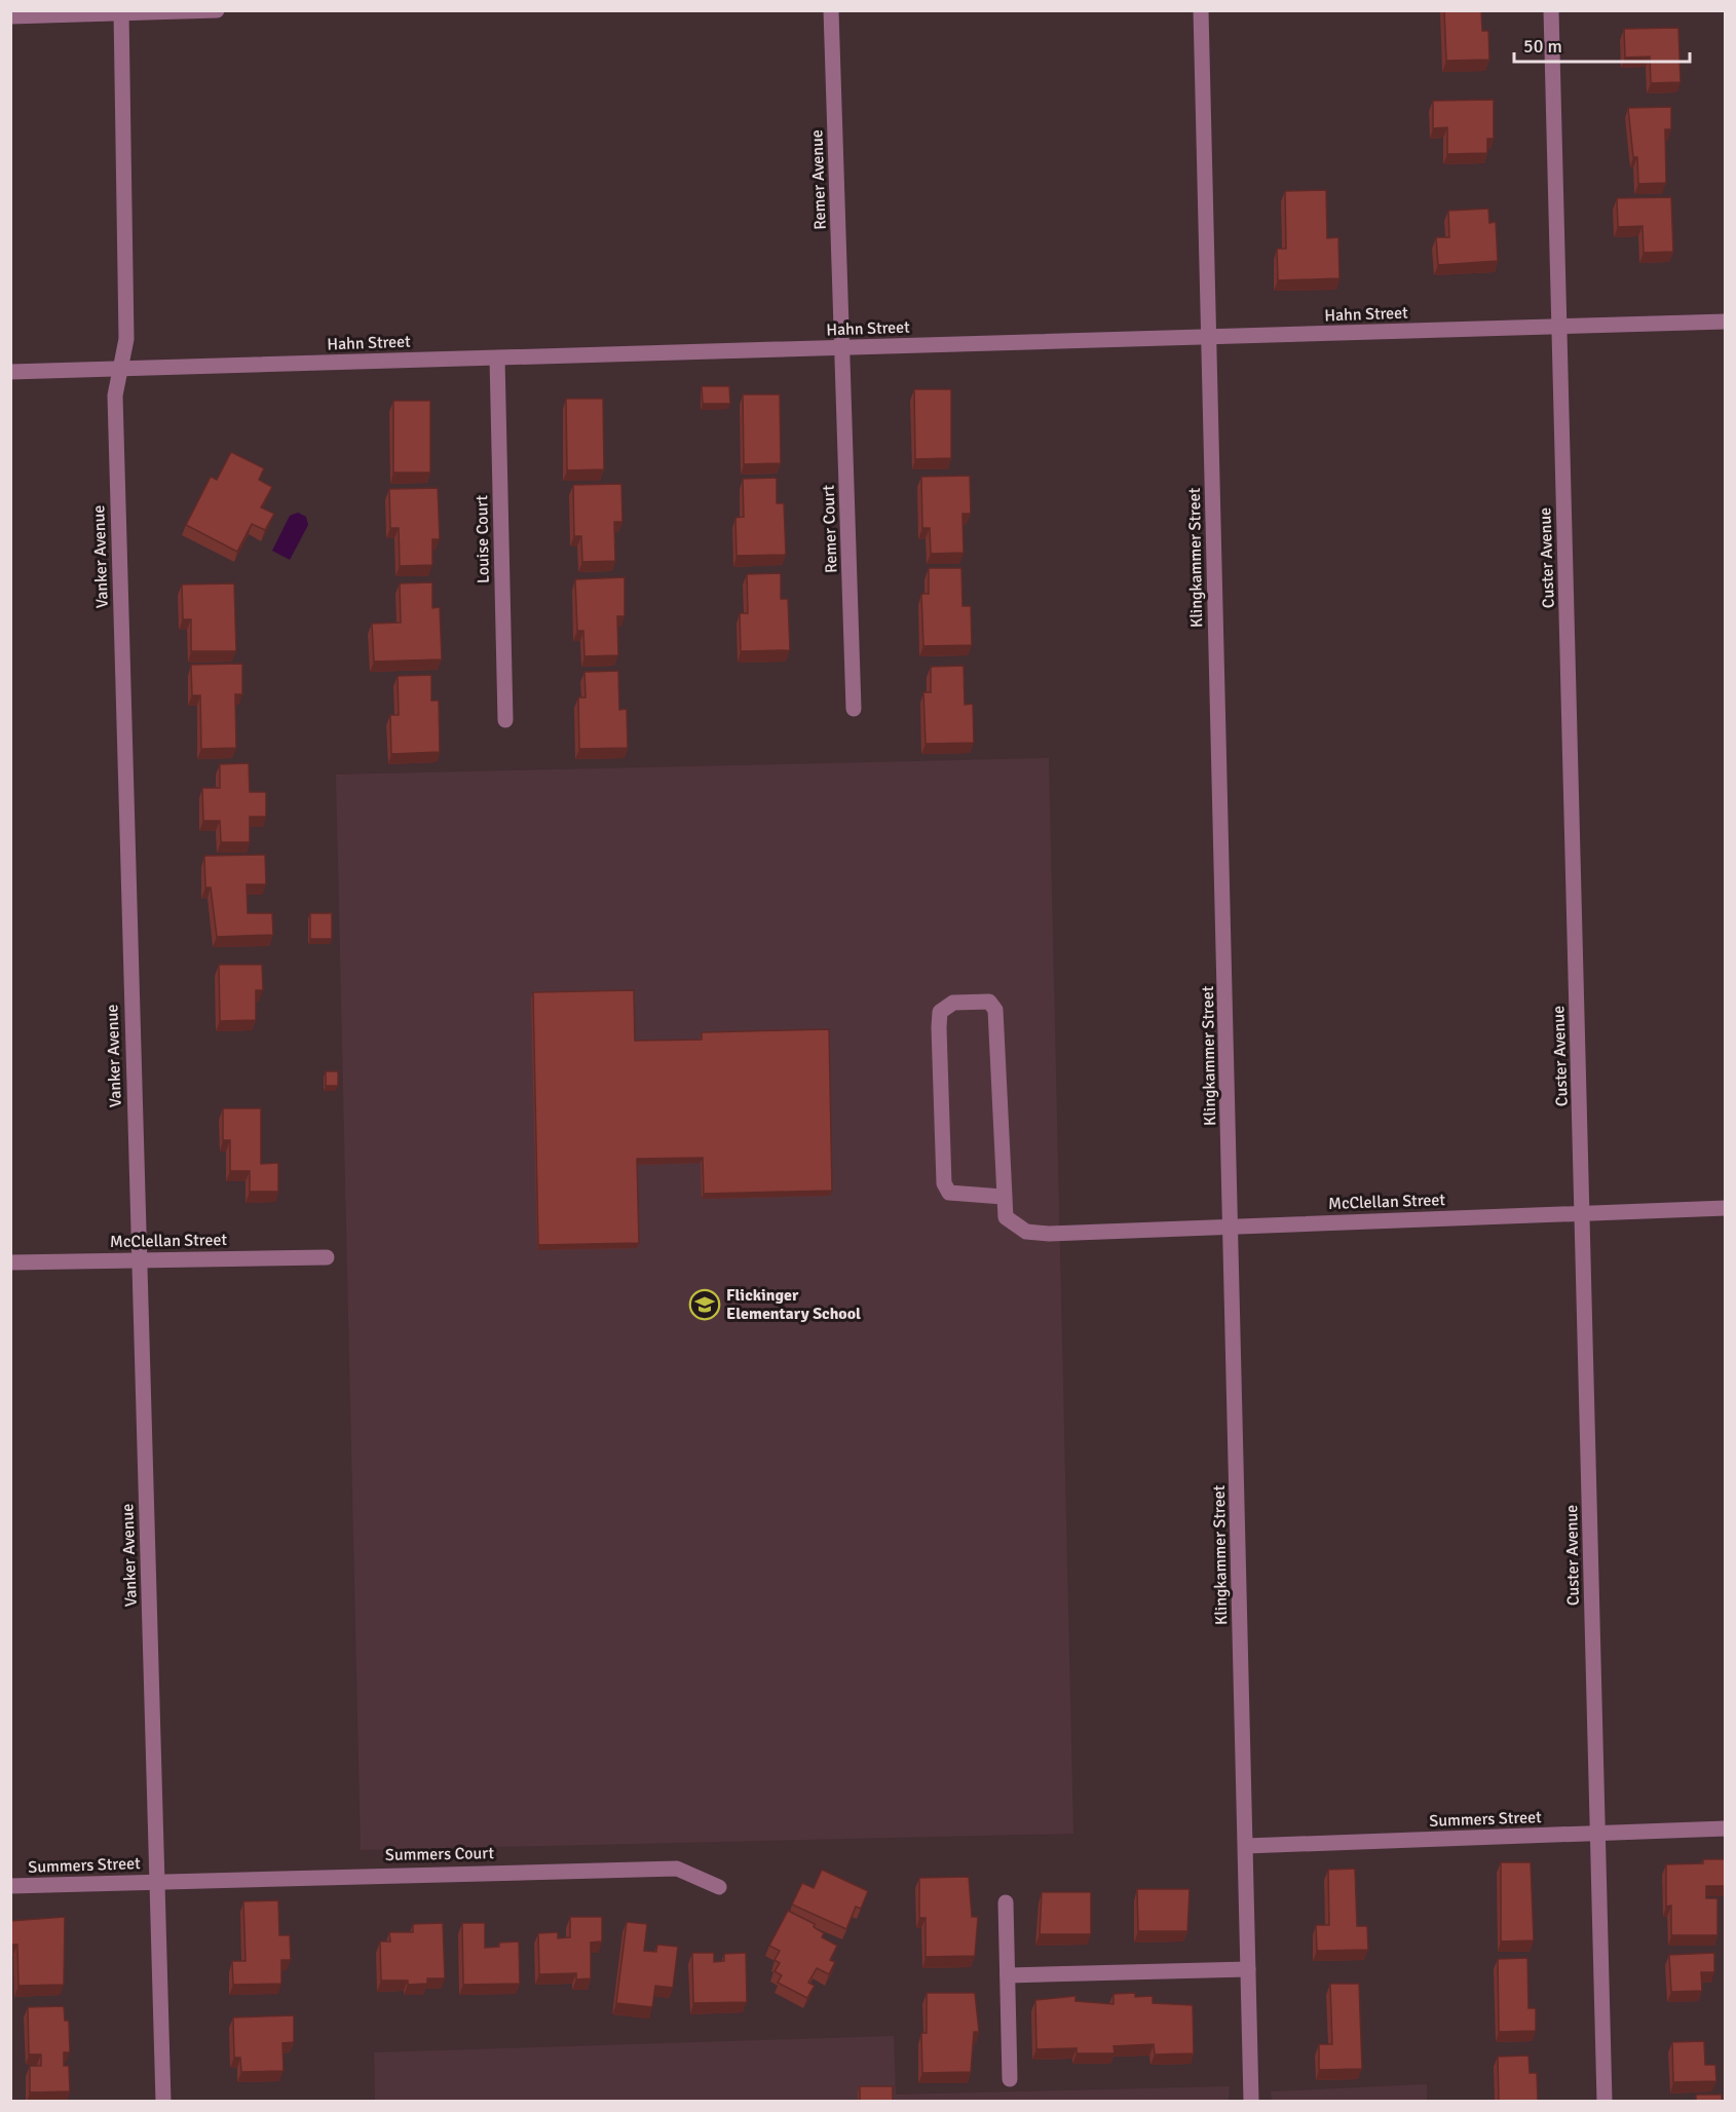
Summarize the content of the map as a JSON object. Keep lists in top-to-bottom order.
{
  "streets": {
    "street": [
      "Remer Avenue",
      "Hahn Street",
      "Remer Court",
      "Louise Court",
      "Vanker Avenue",
      "Klingkammer Street",
      "Custer Avenue",
      "McClellan Street",
      "Summers Street",
      "Summers Court"
    ]
  },
  "crossings": [
    ["Remer Avenue", "Hahn Street"],
    ["Remer Avenue", "Remer Court"],
    ["Hahn Street", "Remer Court"],
    ["Hahn Street", "Louise Court"],
    ["Hahn Street", "Vanker Avenue"],
    ["Hahn Street", "Klingkammer Street"],
    ["Hahn Street", "Custer Avenue"],
    ["Vanker Avenue", "McClellan Street"],
    ["Vanker Avenue", "Summers Street"],
    ["Vanker Avenue", "Summers Court"],
    ["Klingkammer Street", "McClellan Street"],
    ["Klingkammer Street", "Summers Street"],
    ["Custer Avenue", "McClellan Street"],
    ["Custer Avenue", "Summers Street"],
    ["Summers Street", "Summers Court"]
  ],
  "places": {
    "school or university": ["Flickinger Elementary School"]
  },
  "scale_bar": "50 m"
}
